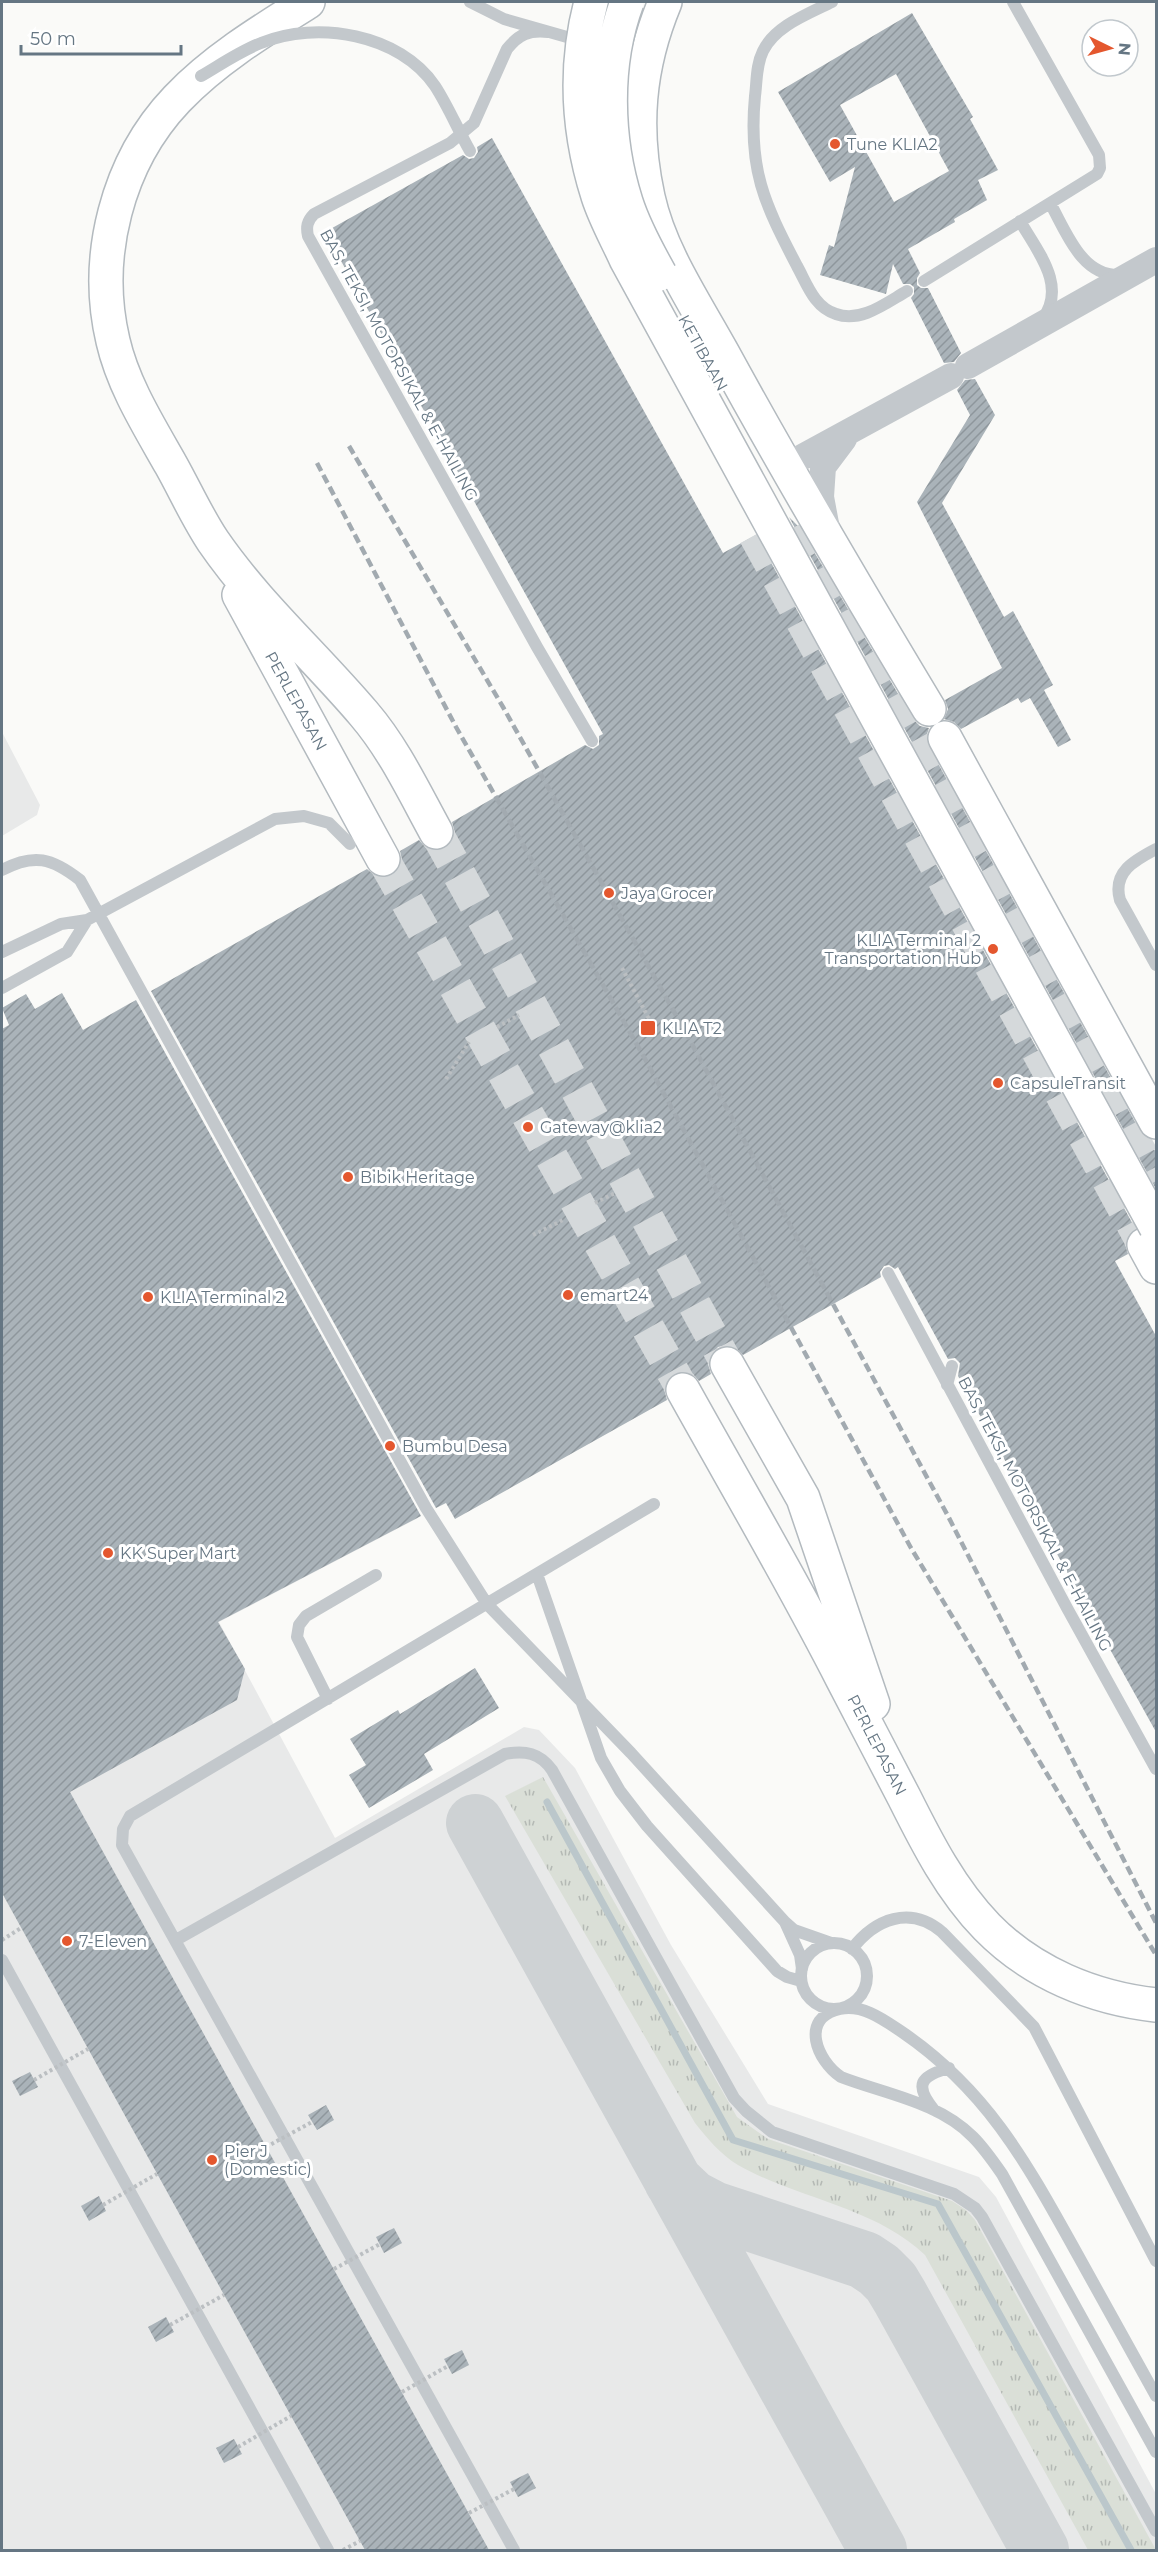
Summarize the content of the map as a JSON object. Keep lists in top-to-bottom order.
{
  "streets": {
    "main road": ["KETIBAAN", "PERLEPASAN"],
    "lane": ["BAS, TEKSI, MOTORSIKAL & E-HAILING"]
  },
  "places": {
    "other": [
      "Tune KLIA2",
      "Jaya Grocer",
      "KLIA Terminal 2 Transportation Hub",
      "CapsuleTransit",
      "Gateway@klia2",
      "Bibik Heritage",
      "emart24",
      "KLIA Terminal 2",
      "Bumbu Desa",
      "KK Super Mart",
      "7-Eleven",
      "Pier J (Domestic)"
    ],
    "transit": ["KLIA T2"]
  },
  "scale_bar": "50 m",
  "north": "right"
}
